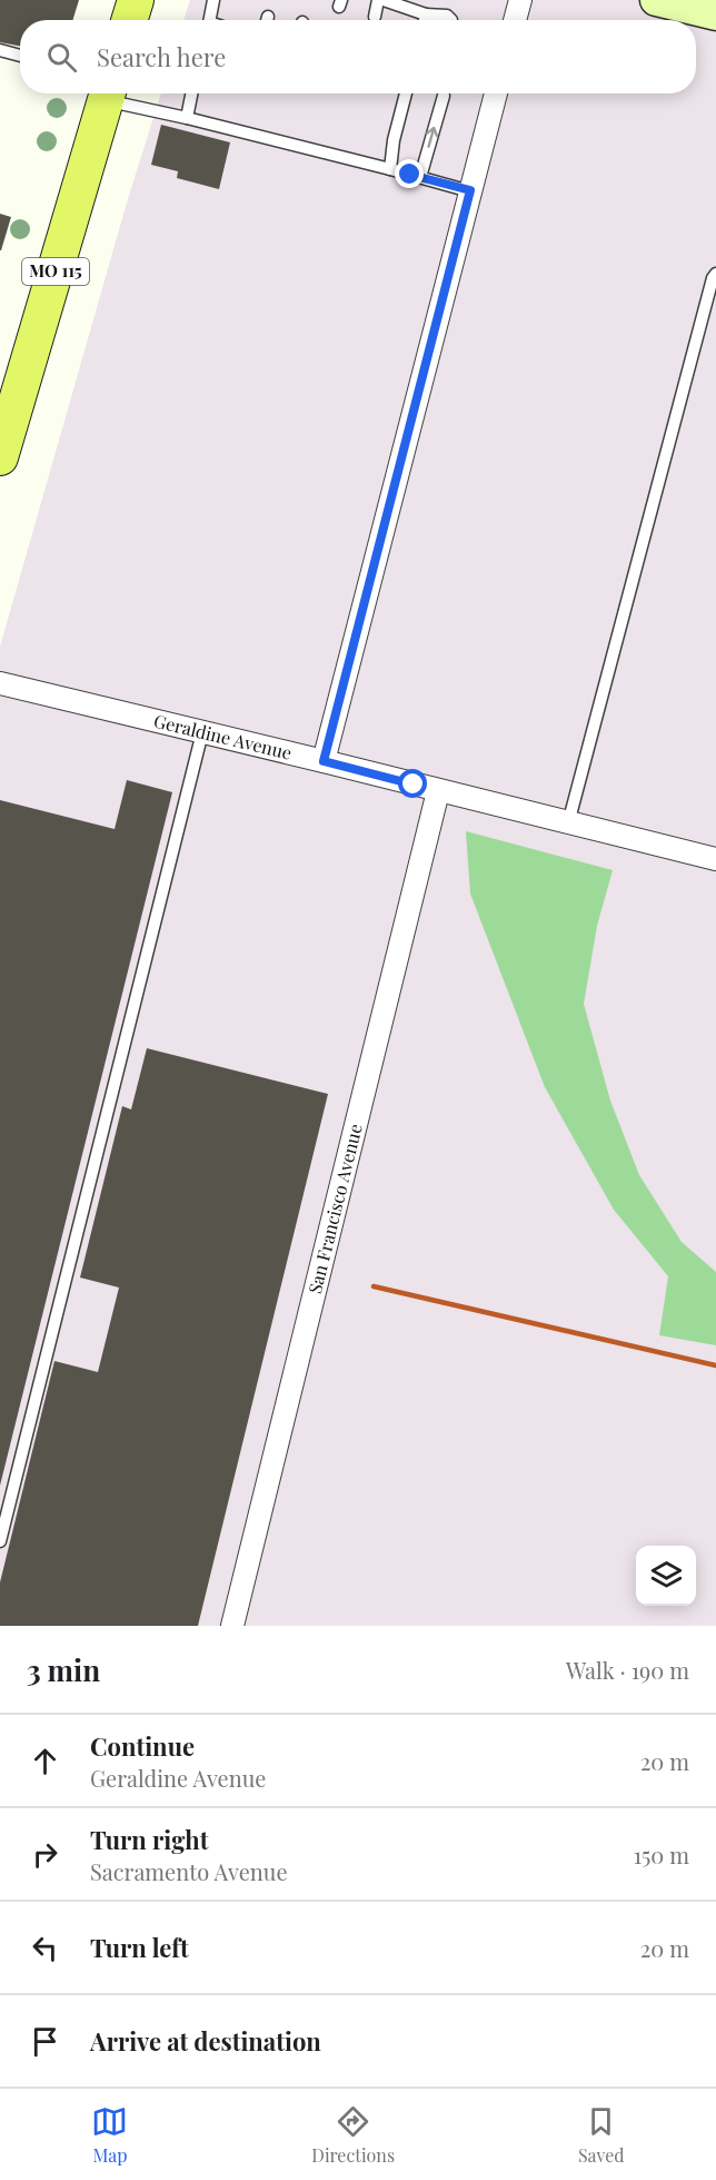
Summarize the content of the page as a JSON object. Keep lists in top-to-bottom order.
{
  "streets": {
    "main road": ["MO 115"],
    "street": ["Geraldine Avenue", "San Francisco Avenue"]
  },
  "crossings": [
    ["Geraldine Avenue", "San Francisco Avenue"]
  ],
  "page": {
    "search": "Search here",
    "heading": ["3 min", "Walk · 190 m"],
    "list": [
      ["Continue", "Geraldine Avenue", "20 m"],
      ["Turn right", "Sacramento Avenue", "150 m"],
      ["Turn left", "20 m"],
      "Arrive at destination"
    ],
    "nav": ["Map", "Directions", "Saved"]
  }
}
